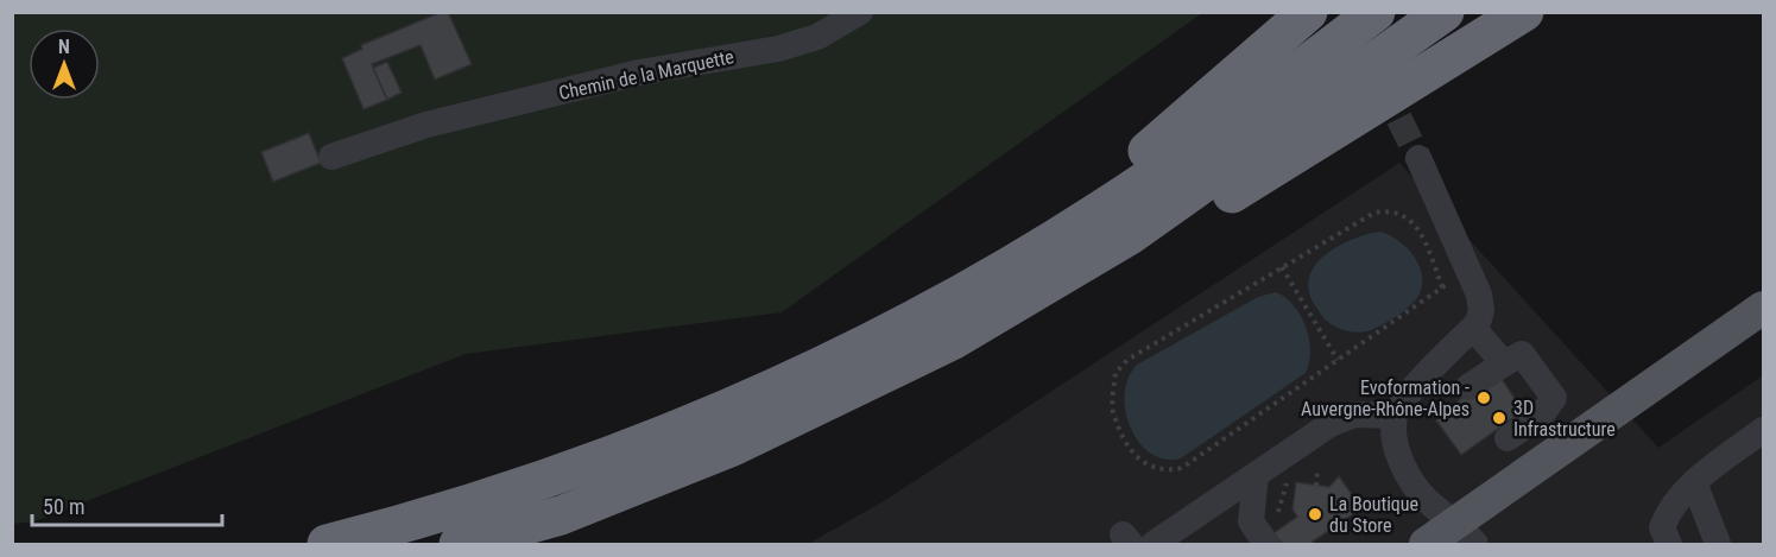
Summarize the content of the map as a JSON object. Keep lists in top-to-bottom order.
{
  "streets": {
    "street": ["Chemin de la Marquette"]
  },
  "places": ["Evoformation - Auvergne-Rhône-Alpes", "3D Infrastructure", "La Boutique du Store"],
  "scale_bar": "50 m",
  "north": "top"
}
